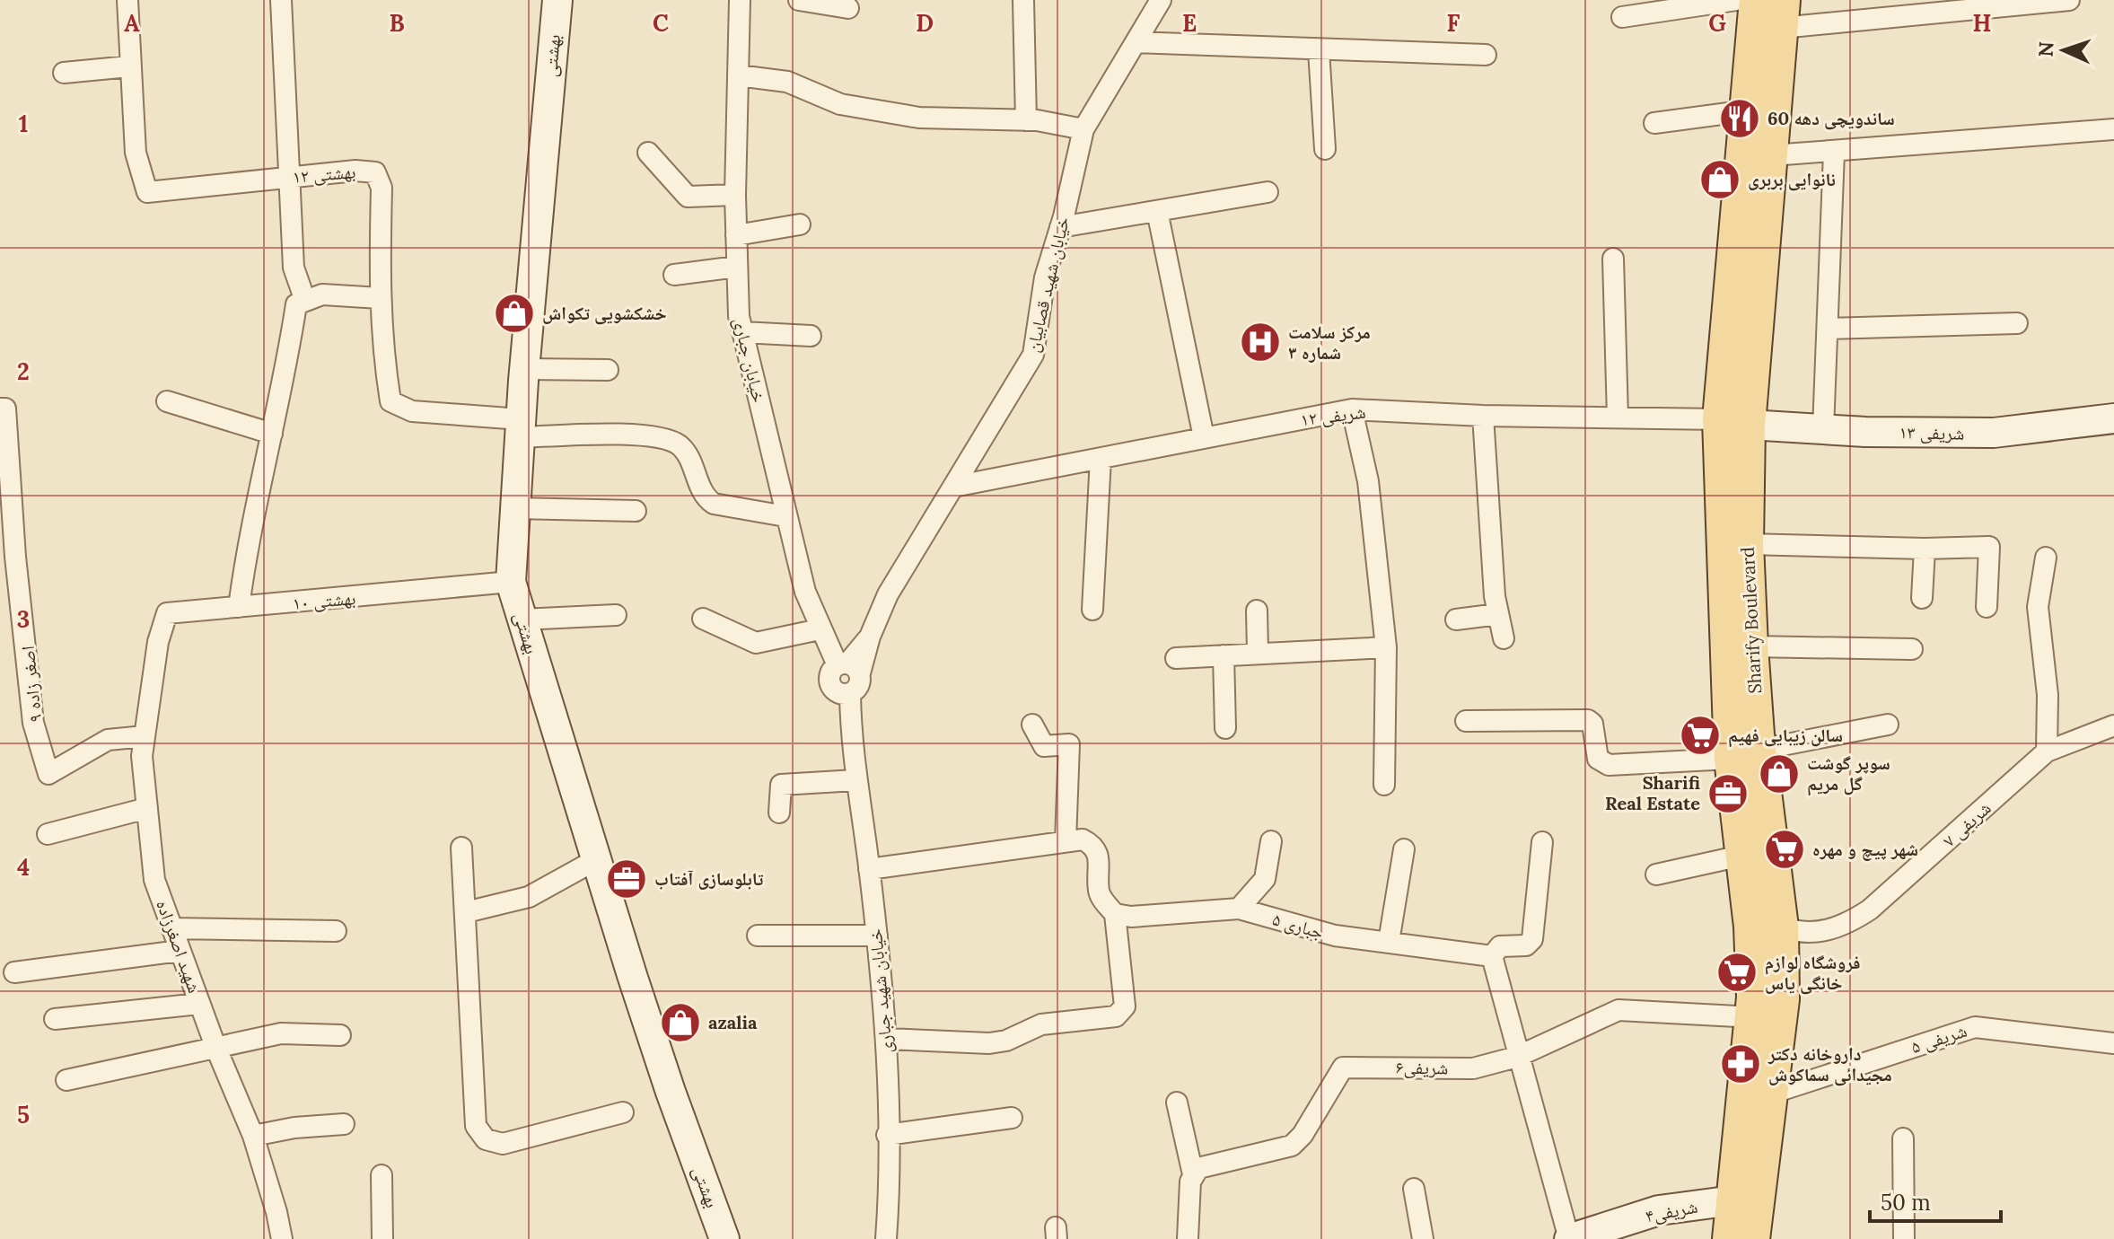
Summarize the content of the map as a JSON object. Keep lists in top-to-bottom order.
{
  "streets": {
    "main road": [
      "بهشتی",
      "شریفی ۱۳",
      "Sharify Boulevard",
      "شریفی۴"
    ],
    "street": [
      "بهشتی ۱۲",
      "خیابان شهید قصابیان",
      "خیابان جباری",
      "شریفی ۱۲",
      "بهشتی ۱۰",
      "اصغر زاده ۹",
      "شریفی ۷",
      "جباری ۵",
      "شهید اصغرزاده",
      "خیابان شهید جباری",
      "شریفی ۵",
      "شریفی۶"
    ]
  },
  "crossings": [
    ["بهشتی", "بهشتی ۱۲"],
    ["بهشتی", "بهشتی ۱۰"],
    ["خیابان شهید قصابیان", "خیابان جباری"],
    ["خیابان شهید قصابیان", "شریفی ۱۲"],
    ["شریفی ۱۲", "شریفی ۱۳"],
    ["شریفی ۱۲", "Sharify Boulevard"],
    ["شریفی ۱۳", "Sharify Boulevard"],
    ["بهشتی ۱۰", "شهید اصغرزاده"],
    ["Sharify Boulevard", "شریفی ۷"],
    ["Sharify Boulevard", "شریفی ۵"],
    ["Sharify Boulevard", "شریفی۶"],
    ["Sharify Boulevard", "شریفی۴"],
    ["اصغر زاده ۹", "شهید اصغرزاده"]
  ],
  "places": {
    "restaurant": ["ساندویچی دهه 60"],
    "shop": [
      "نانوایی بربری",
      "خشکشویی تکواش",
      "سوپر گوشت گل مریم",
      "azalia"
    ],
    "hospital": ["مرکز سلامت شماره ۳"],
    "supermarket": ["سالن زیبایی فهیم", "شهر پیچ و مهره", "فروشگاه لوازم خانگی یاس"],
    "office": ["Sharifi Real Estate", "تابلوسازی آفتاب"],
    "pharmacy": ["داروخانه دکتر مجیدائی سماکوش"]
  },
  "scale_bar": "50 m",
  "north": "left",
  "grid": {
    "columns": [
      "A",
      "B",
      "C",
      "D",
      "E",
      "F",
      "G",
      "H"
    ],
    "rows": [
      "1",
      "2",
      "3",
      "4",
      "5"
    ]
  }
}
